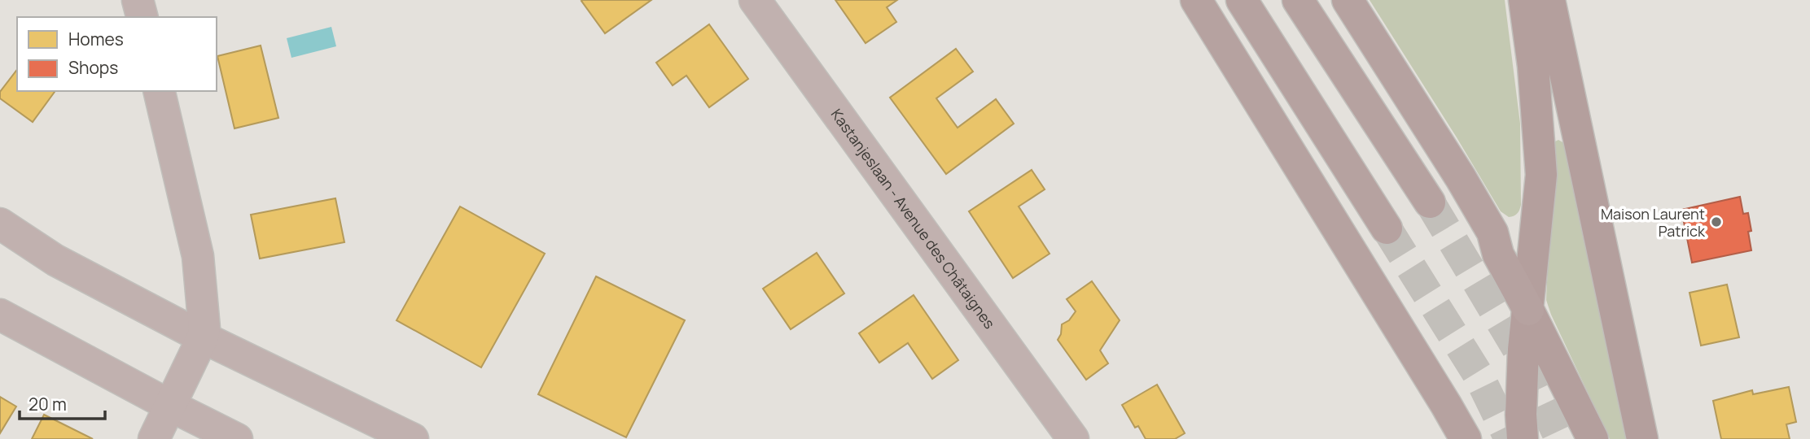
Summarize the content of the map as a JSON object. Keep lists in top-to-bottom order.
{
  "streets": {
    "street": ["Kastanjeslaan - Avenue des Châtaignes"]
  },
  "places": ["Maison Laurent Patrick"],
  "legend": ["Homes", "Shops"],
  "scale_bar": "20 m"
}
